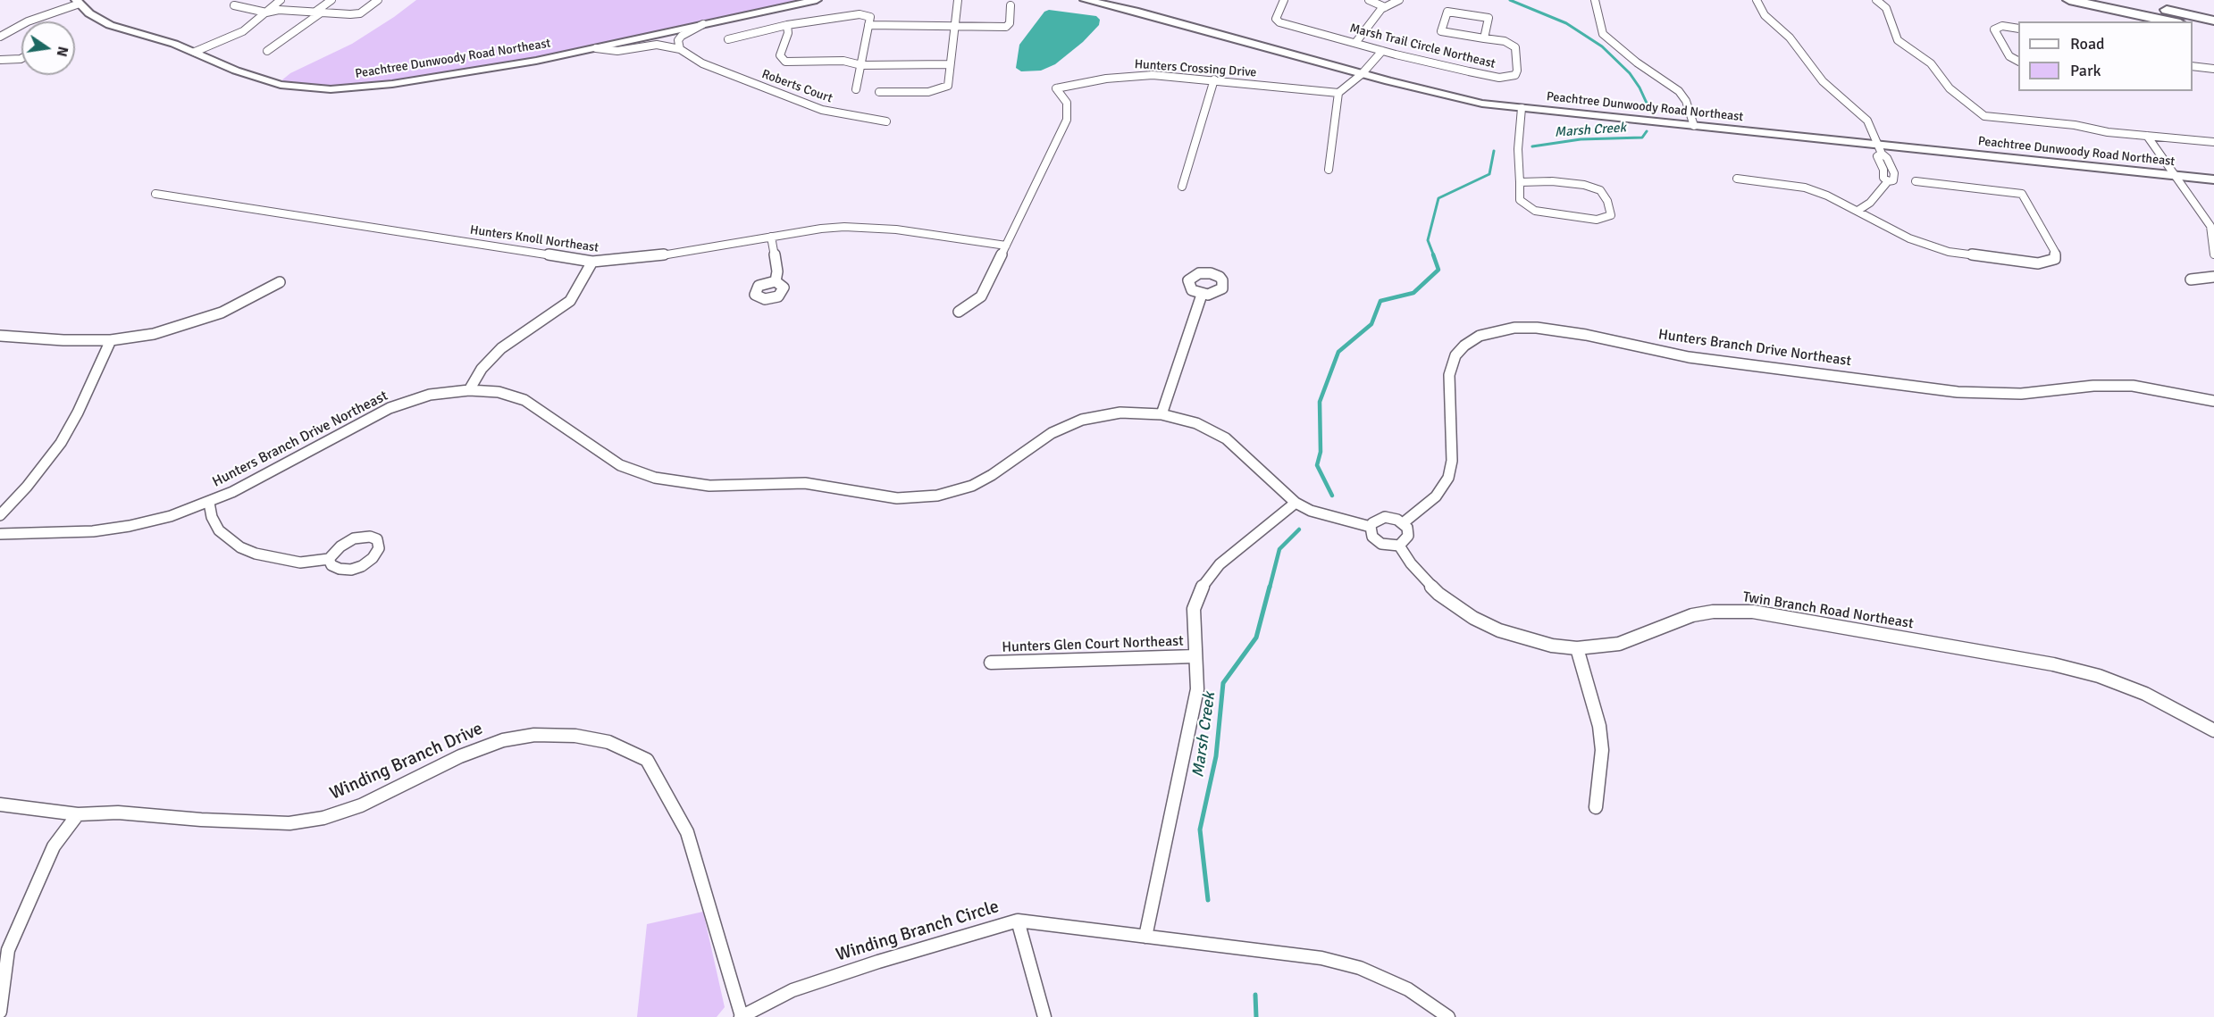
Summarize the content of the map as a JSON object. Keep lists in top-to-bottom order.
{
  "streets": {
    "street": [
      "Marsh Trail Circle Northeast",
      "Peachtree Dunwoody Road Northeast",
      "Hunters Crossing Drive",
      "Roberts Court",
      "Hunters Knoll Northeast",
      "Hunters Branch Drive Northeast",
      "Twin Branch Road Northeast",
      "Hunters Glen Court Northeast",
      "Winding Branch Drive",
      "Winding Branch Circle"
    ]
  },
  "crossings": [
    ["Peachtree Dunwoody Road Northeast", "Roberts Court"],
    ["Hunters Crossing Drive", "Hunters Knoll Northeast"],
    ["Hunters Branch Drive Northeast", "Twin Branch Road Northeast"],
    ["Winding Branch Drive", "Winding Branch Circle"]
  ],
  "water": ["Marsh Creek"],
  "legend": ["Road", "Park"],
  "north": "right"
}
